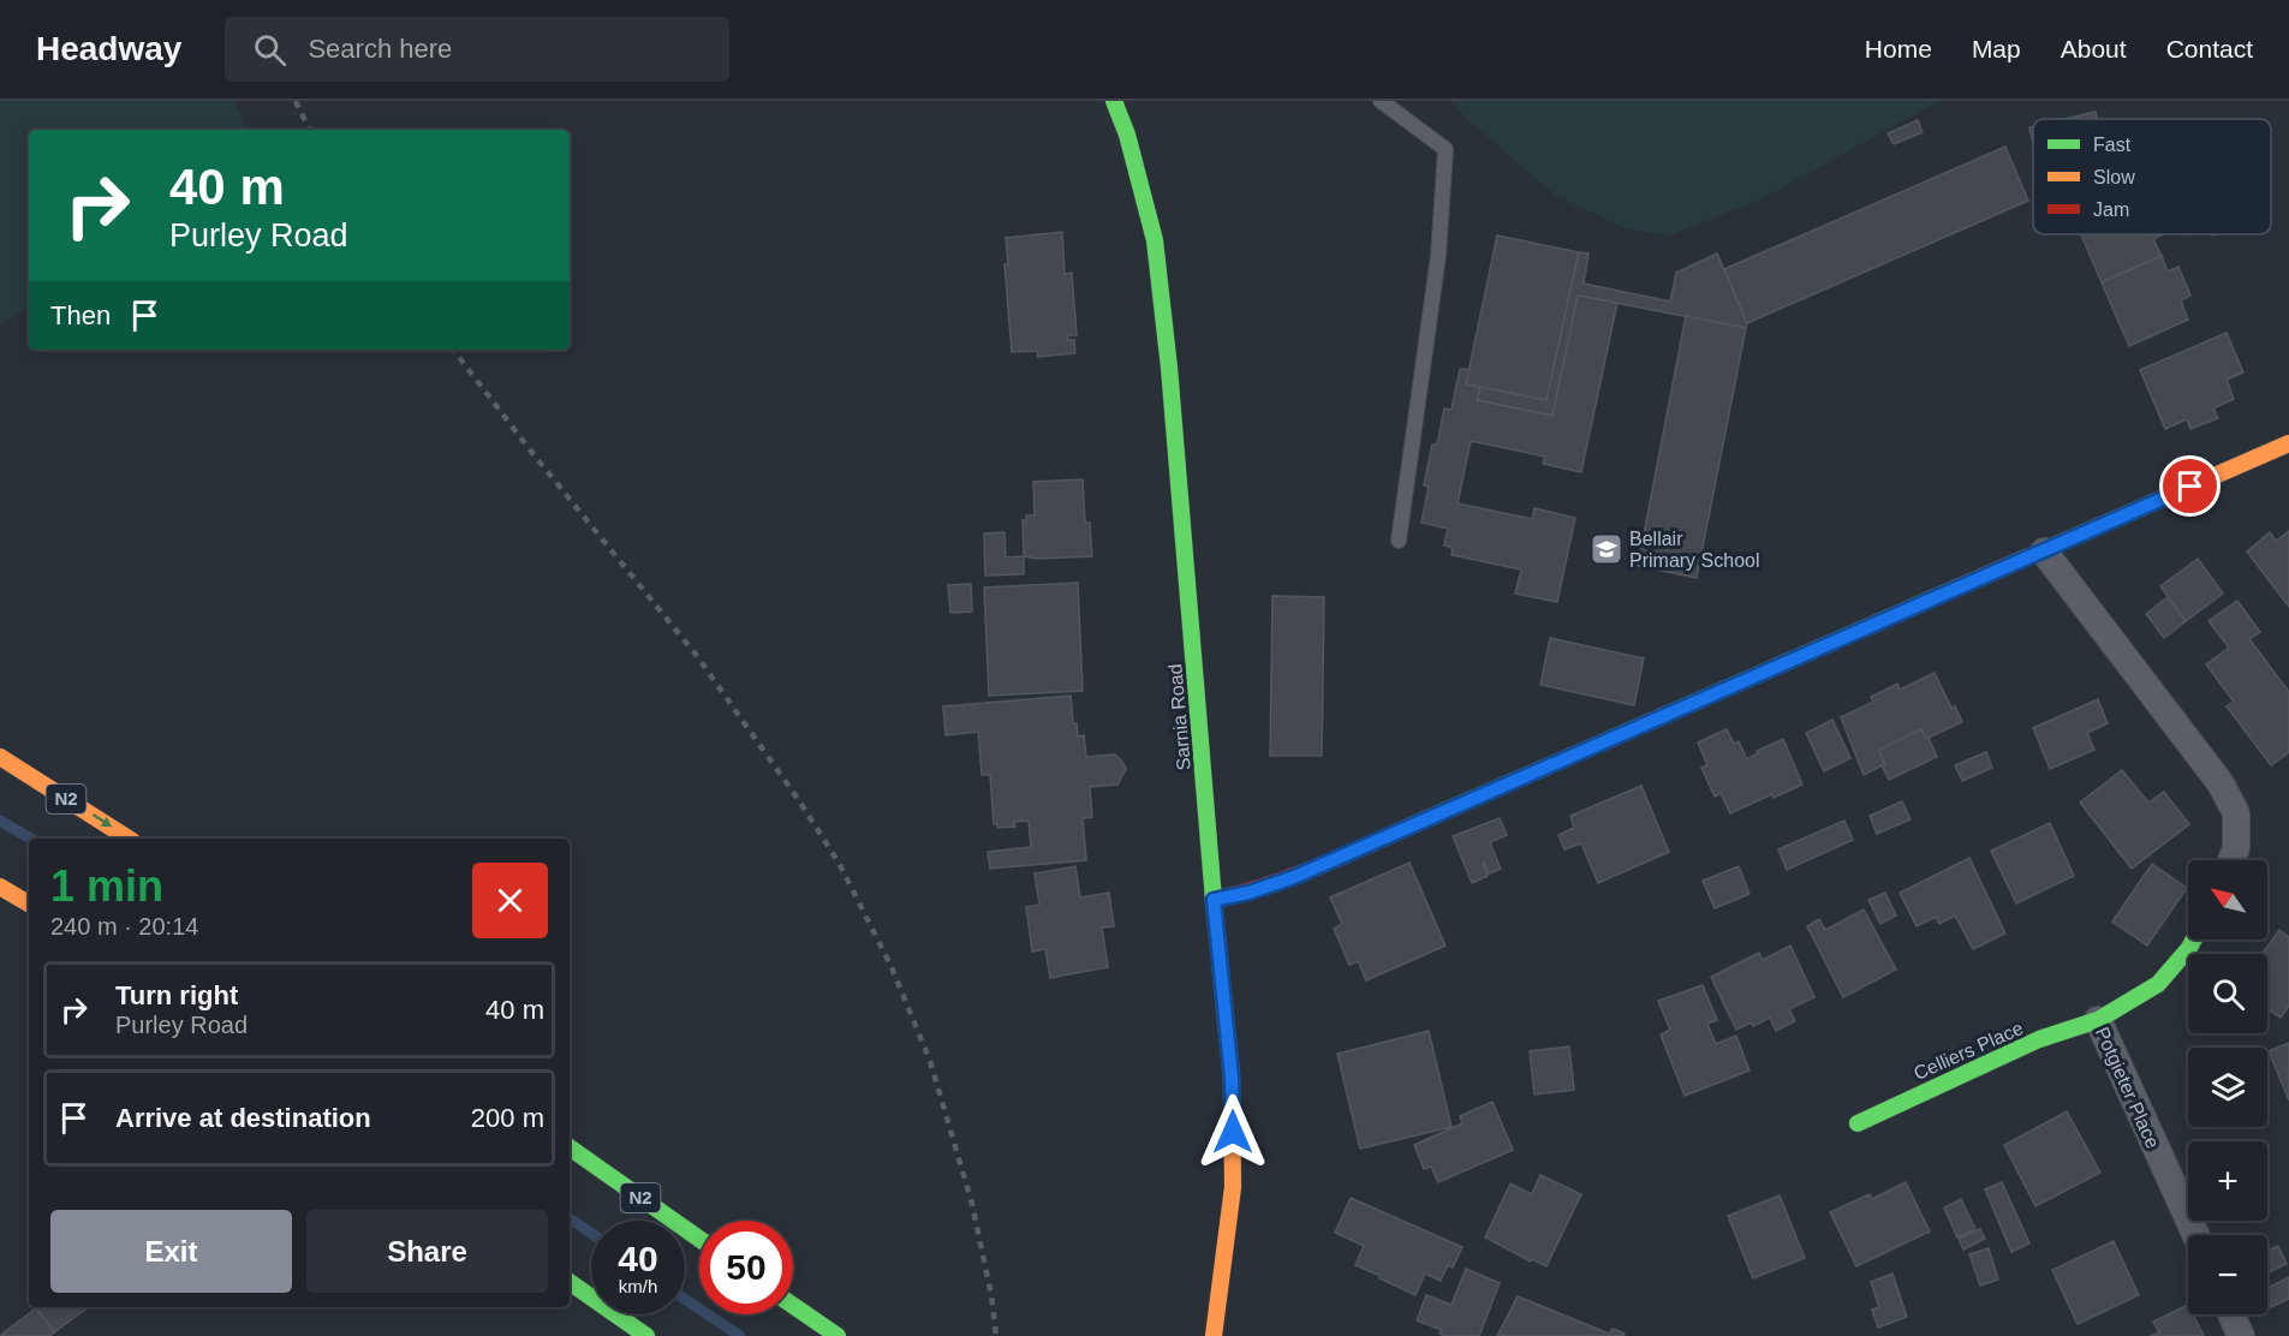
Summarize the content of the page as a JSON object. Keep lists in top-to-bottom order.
{
  "streets": {
    "main road": [
      "Sarnia Road",
      "N2",
      "Celliers Place",
      "Potgieter Place"
    ]
  },
  "crossings": [
    ["Celliers Place", "Potgieter Place"]
  ],
  "places": {
    "school or university": ["Bellair Primary School"]
  },
  "legend": ["Fast", "Slow", "Jam"],
  "north": "top left",
  "page": {
    "header": "Headway",
    "search": "Search here",
    "nav": [
      "Home",
      "Map",
      "About",
      "Contact"
    ],
    "turn": ["40 m", "Purley Road"],
    "then": "Then",
    "heading": ["1 min", "240 m · 20:14"],
    "map_buttons": ["+", "−"],
    "list": [
      {
        "name": "Turn right",
        "note": "Purley Road",
        "value": "40 m"
      },
      {
        "name": "Arrive at destination",
        "value": "200 m"
      }
    ],
    "buttons": ["Exit", "Share"],
    "speed": "40 km/h",
    "limit": "50"
  }
}
